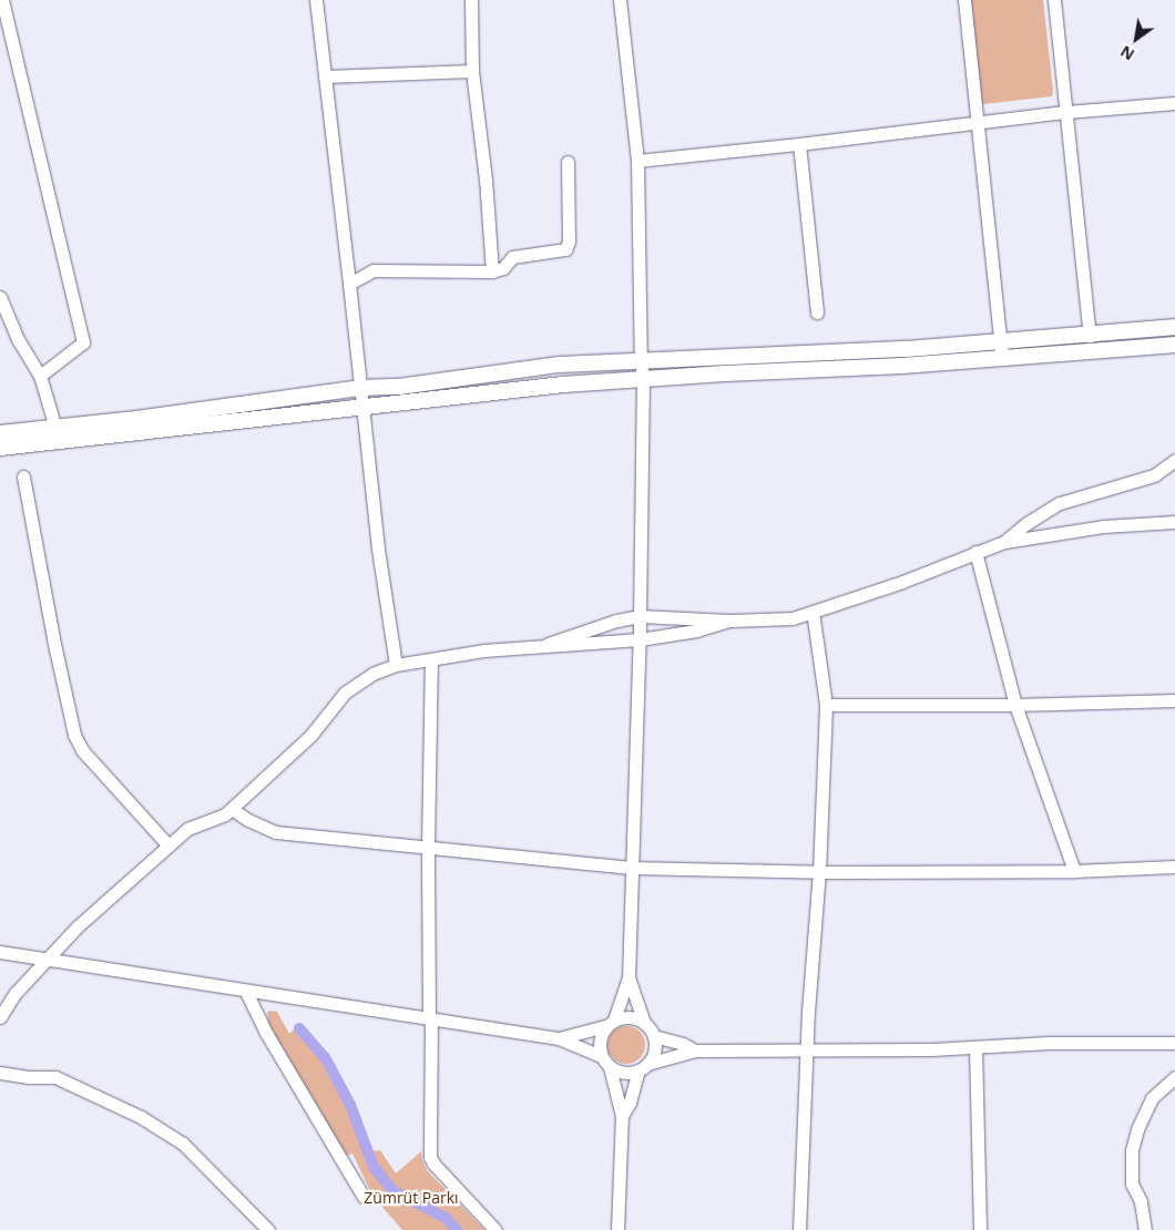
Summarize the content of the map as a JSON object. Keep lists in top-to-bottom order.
{
  "parks": ["Zümrüt Parkı"],
  "north": "bottom left"
}
